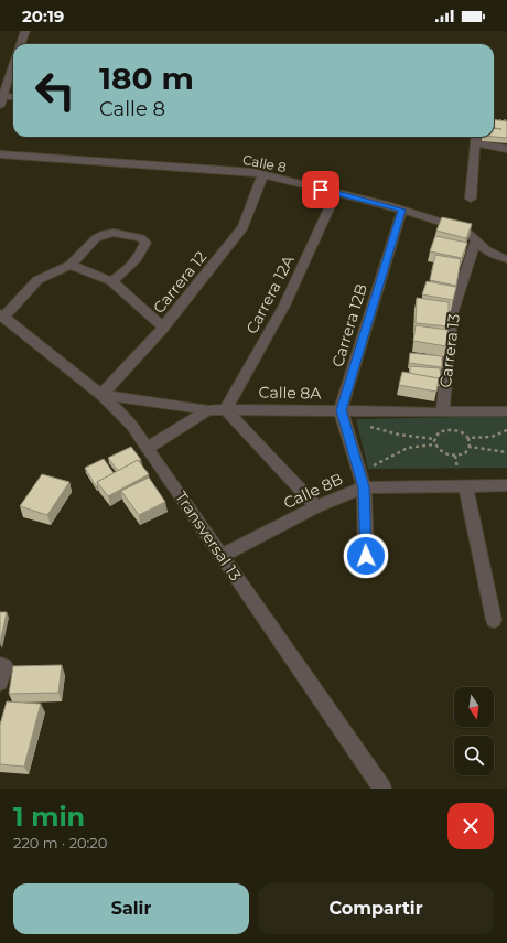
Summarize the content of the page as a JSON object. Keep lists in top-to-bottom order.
{
  "streets": {
    "street": [
      "Calle 8",
      "Carrera 12",
      "Carrera 12A",
      "Carrera 12B",
      "Carrera 13",
      "Calle 8A",
      "Calle 8B",
      "Transversal 13"
    ]
  },
  "crossings": [
    ["Calle 8", "Carrera 12"],
    ["Calle 8", "Carrera 12A"],
    ["Calle 8", "Carrera 12B"],
    ["Calle 8", "Carrera 13"],
    ["Carrera 12", "Calle 8A"],
    ["Carrera 12", "Transversal 13"],
    ["Carrera 12A", "Calle 8A"],
    ["Carrera 12B", "Calle 8A"],
    ["Carrera 13", "Calle 8A"],
    ["Calle 8A", "Transversal 13"],
    ["Calle 8B", "Transversal 13"]
  ],
  "north": "bottom",
  "page": {
    "status": "20:19",
    "turn": ["180 m", "Calle 8"],
    "heading": ["1 min", "220 m · 20:20"],
    "buttons": ["Salir", "Compartir"]
  }
}
